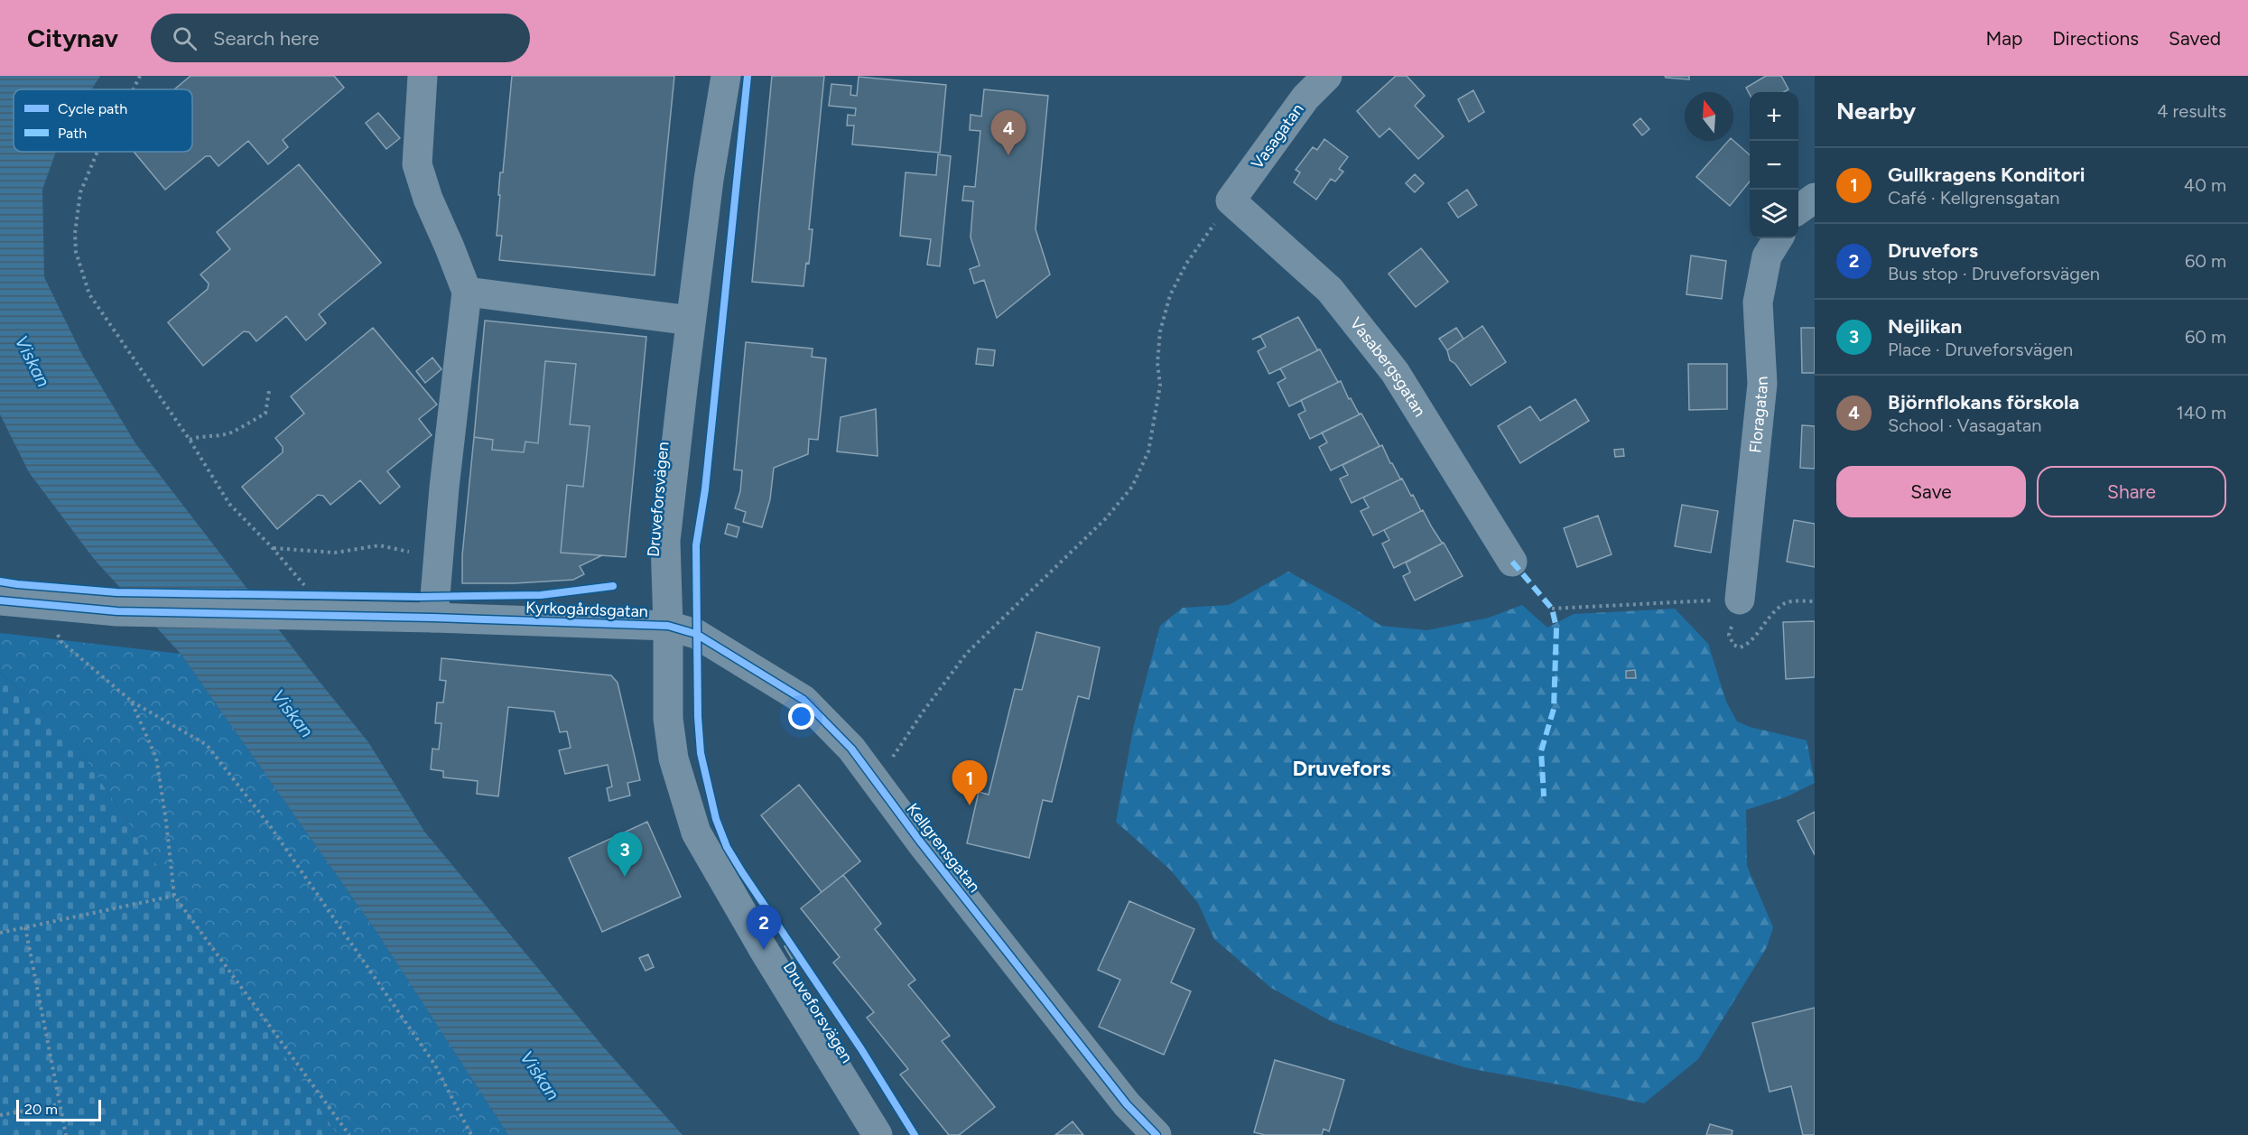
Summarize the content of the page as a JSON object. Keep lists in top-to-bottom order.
{
  "streets": {
    "street": [
      "Vasagatan",
      "Vasabergsgatan",
      "Floragatan",
      "Druveforsvägen",
      "Kyrkogårdsgatan",
      "Kellgrensgatan"
    ]
  },
  "crossings": [
    ["Vasagatan", "Vasabergsgatan"],
    ["Druveforsvägen", "Kyrkogårdsgatan"],
    ["Druveforsvägen", "Kellgrensgatan"],
    ["Kyrkogårdsgatan", "Kellgrensgatan"]
  ],
  "districts": ["Druvefors"],
  "water": ["Viskan"],
  "legend": ["Cycle path", "Path"],
  "scale_bar": "20 m",
  "north": "top",
  "page": {
    "header": "Citynav",
    "search": "Search here",
    "nav": ["Map", "Directions", "Saved"],
    "heading": ["Nearby", "4 results"],
    "map_buttons": ["+", "−"],
    "pins": [
      "4",
      "1",
      "3",
      "2"
    ],
    "list": [
      {
        "mark": "1",
        "name": "Gullkragens Konditori",
        "note": "Café · Kellgrensgatan",
        "value": "40 m"
      },
      {
        "mark": "2",
        "name": "Druvefors",
        "note": "Bus stop · Druveforsvägen",
        "value": "60 m"
      },
      {
        "mark": "3",
        "name": "Nejlikan",
        "note": "Place · Druveforsvägen",
        "value": "60 m"
      },
      {
        "mark": "4",
        "name": "Björnflokans förskola",
        "note": "School · Vasagatan",
        "value": "140 m"
      }
    ],
    "buttons": ["Save", "Share"],
    "scale": "20 m"
  }
}
